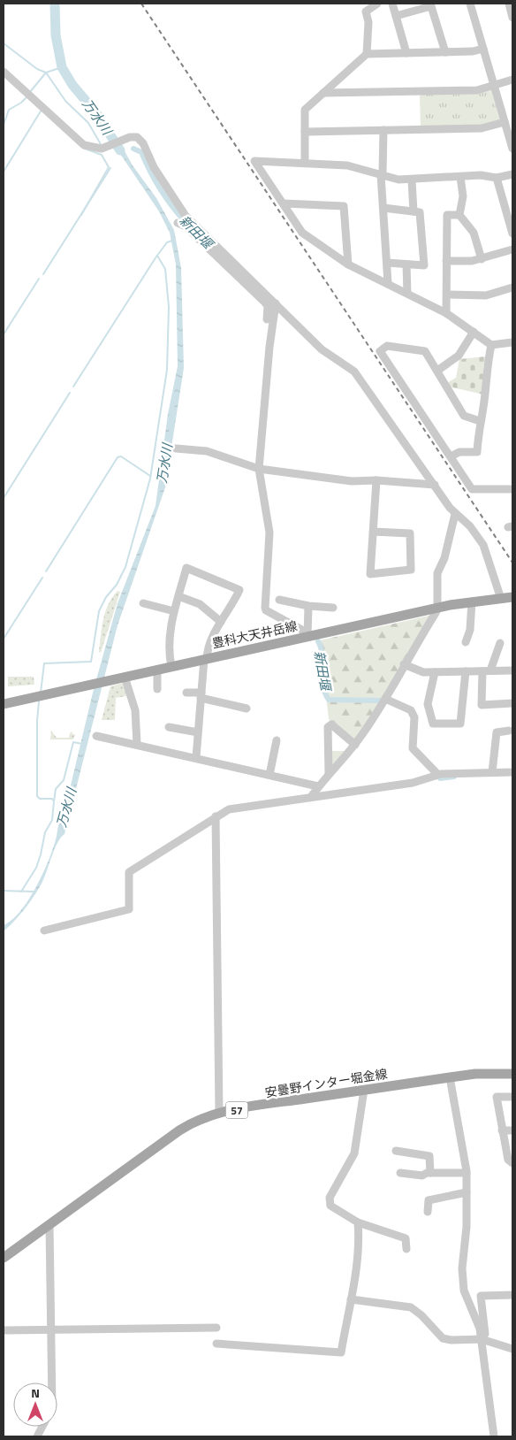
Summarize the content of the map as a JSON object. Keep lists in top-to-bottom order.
{
  "streets": {
    "main road": ["豊科大天井岳線", "安曇野インター堀金線", "57"]
  },
  "water": ["万水川", "新田堰"],
  "north": "top"
}
